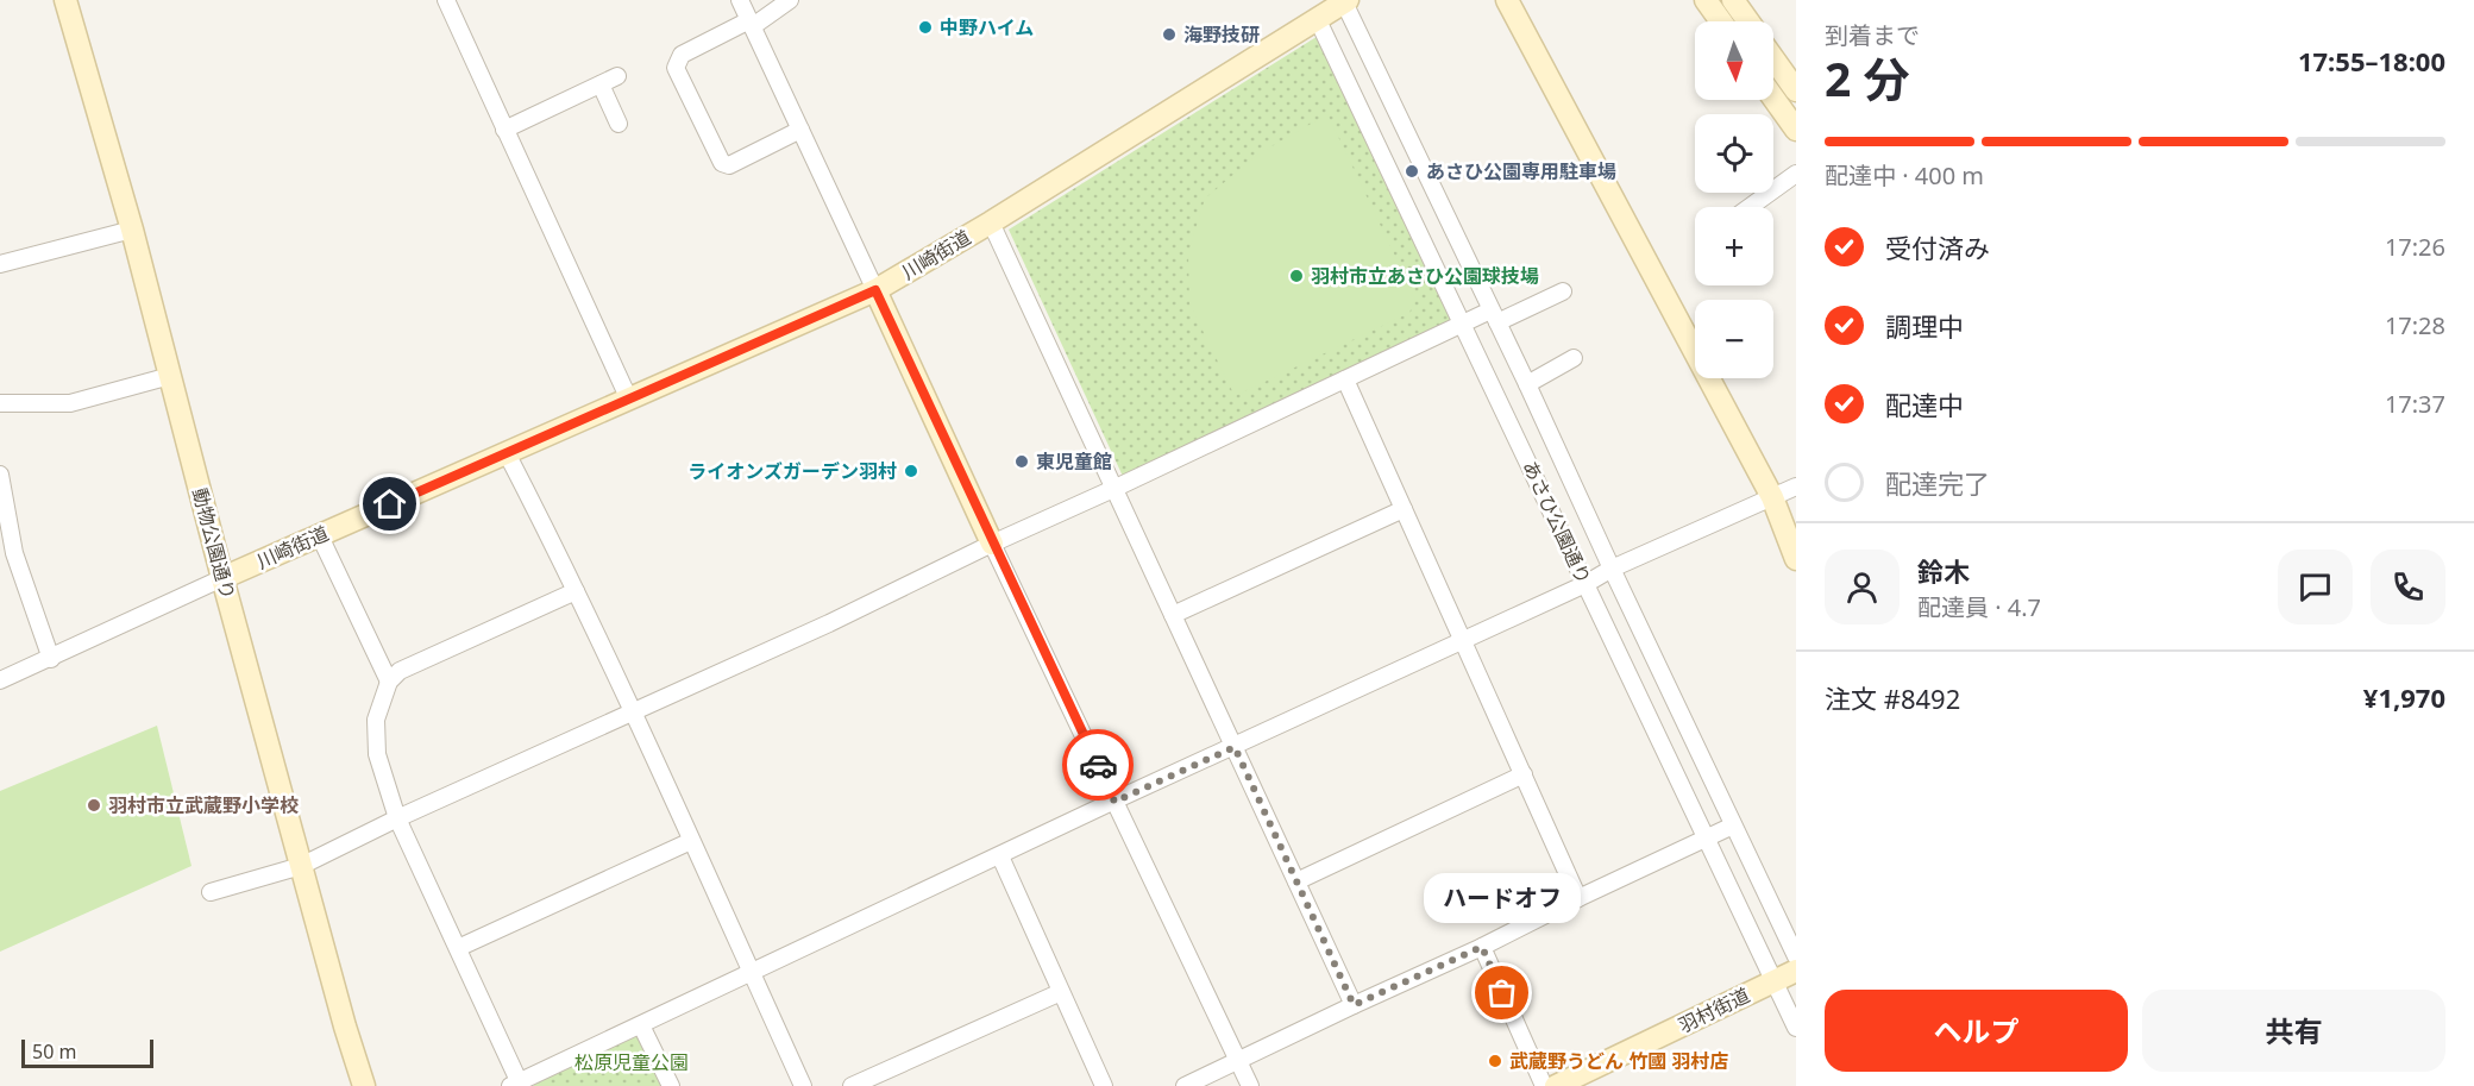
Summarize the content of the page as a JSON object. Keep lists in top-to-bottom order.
{
  "streets": {
    "street": [
      "川崎街道",
      "あさひ公園通り",
      "動物公園通り",
      "羽村街道"
    ]
  },
  "crossings": [
    ["川崎街道", "あさひ公園通り"],
    ["川崎街道", "動物公園通り"],
    ["あさひ公園通り", "羽村街道"]
  ],
  "parks": ["松原児童公園"],
  "places": [
    "中野ハイム",
    "海野技研",
    "あさひ公園専用駐車場",
    "羽村市立あさひ公園球技場",
    "東児童館",
    "ライオンズガーデン羽村",
    "羽村市立武蔵野小学校",
    "ハードオフ",
    "武蔵野うどん 竹國 羽村店"
  ],
  "scale_bar": "50 m",
  "north": "bottom",
  "page": {
    "heading": ["2 分", "到着まで", "17:55–18:00"],
    "panel": [
      "鈴木",
      "配達員 · 4.7",
      "注文 #8492",
      "¥1,970"
    ],
    "map_buttons": ["+", "−"],
    "bar": "配達中 · 400 m",
    "list": [
      ["受付済み", "17:26"],
      ["調理中", "17:28"],
      ["配達中", "17:37"],
      "配達完了"
    ],
    "bubble": "ハードオフ",
    "buttons": ["ヘルプ", "共有"],
    "scale": "50 m"
  }
}
